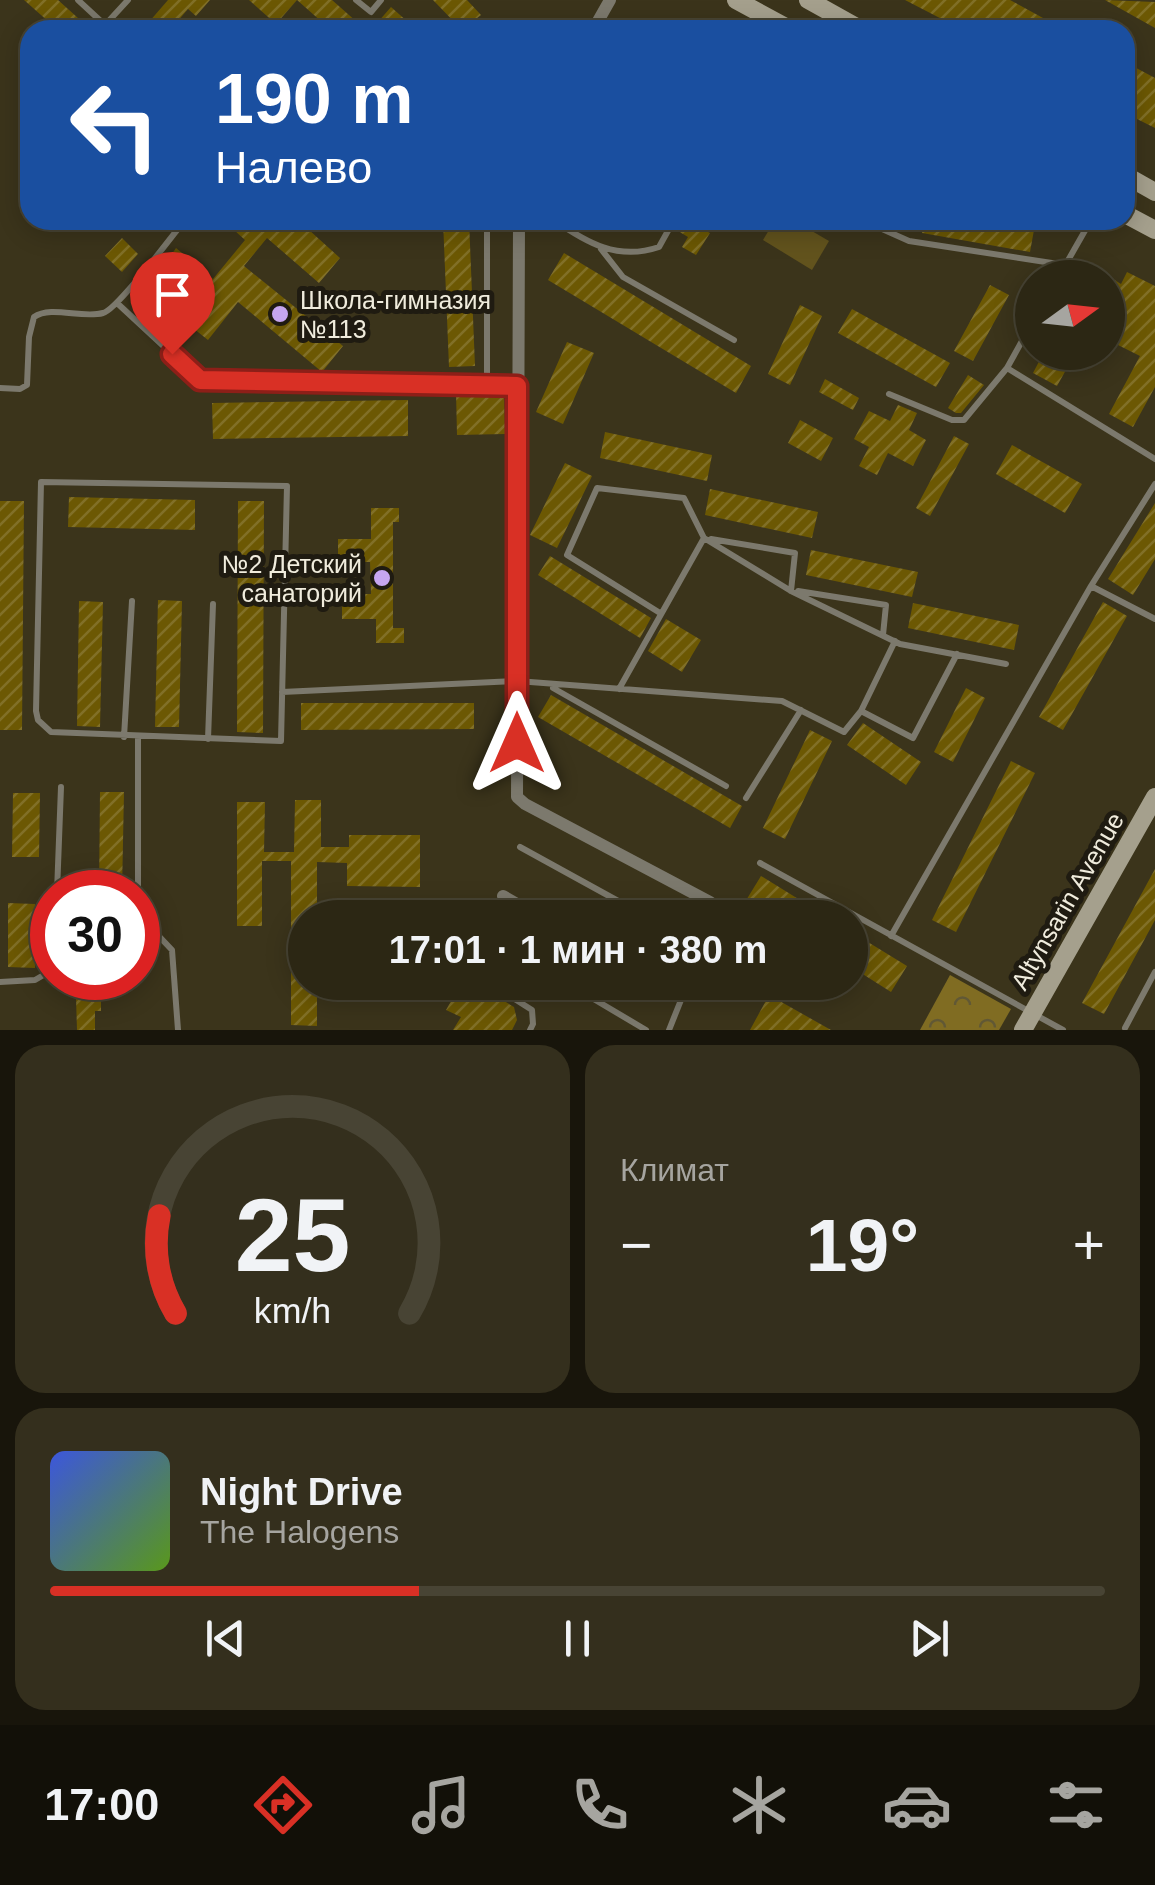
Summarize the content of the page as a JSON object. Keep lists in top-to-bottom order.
{
  "streets": {
    "main road": ["Altynsarin Avenue"]
  },
  "places": ["Школа-гимназия №113", "№2 Детский санаторий"],
  "north": "right",
  "page": {
    "turn": ["190 m", "Налево"],
    "limit": "30",
    "trip": "17:01 · 1 мин · 380 m",
    "tile": "Климат",
    "heat": ["−", "19°", "+"],
    "song": ["Night Drive", "The Halogens"],
    "tabs": "17:00",
    "gauge": ["25", "km/h"]
  }
}
